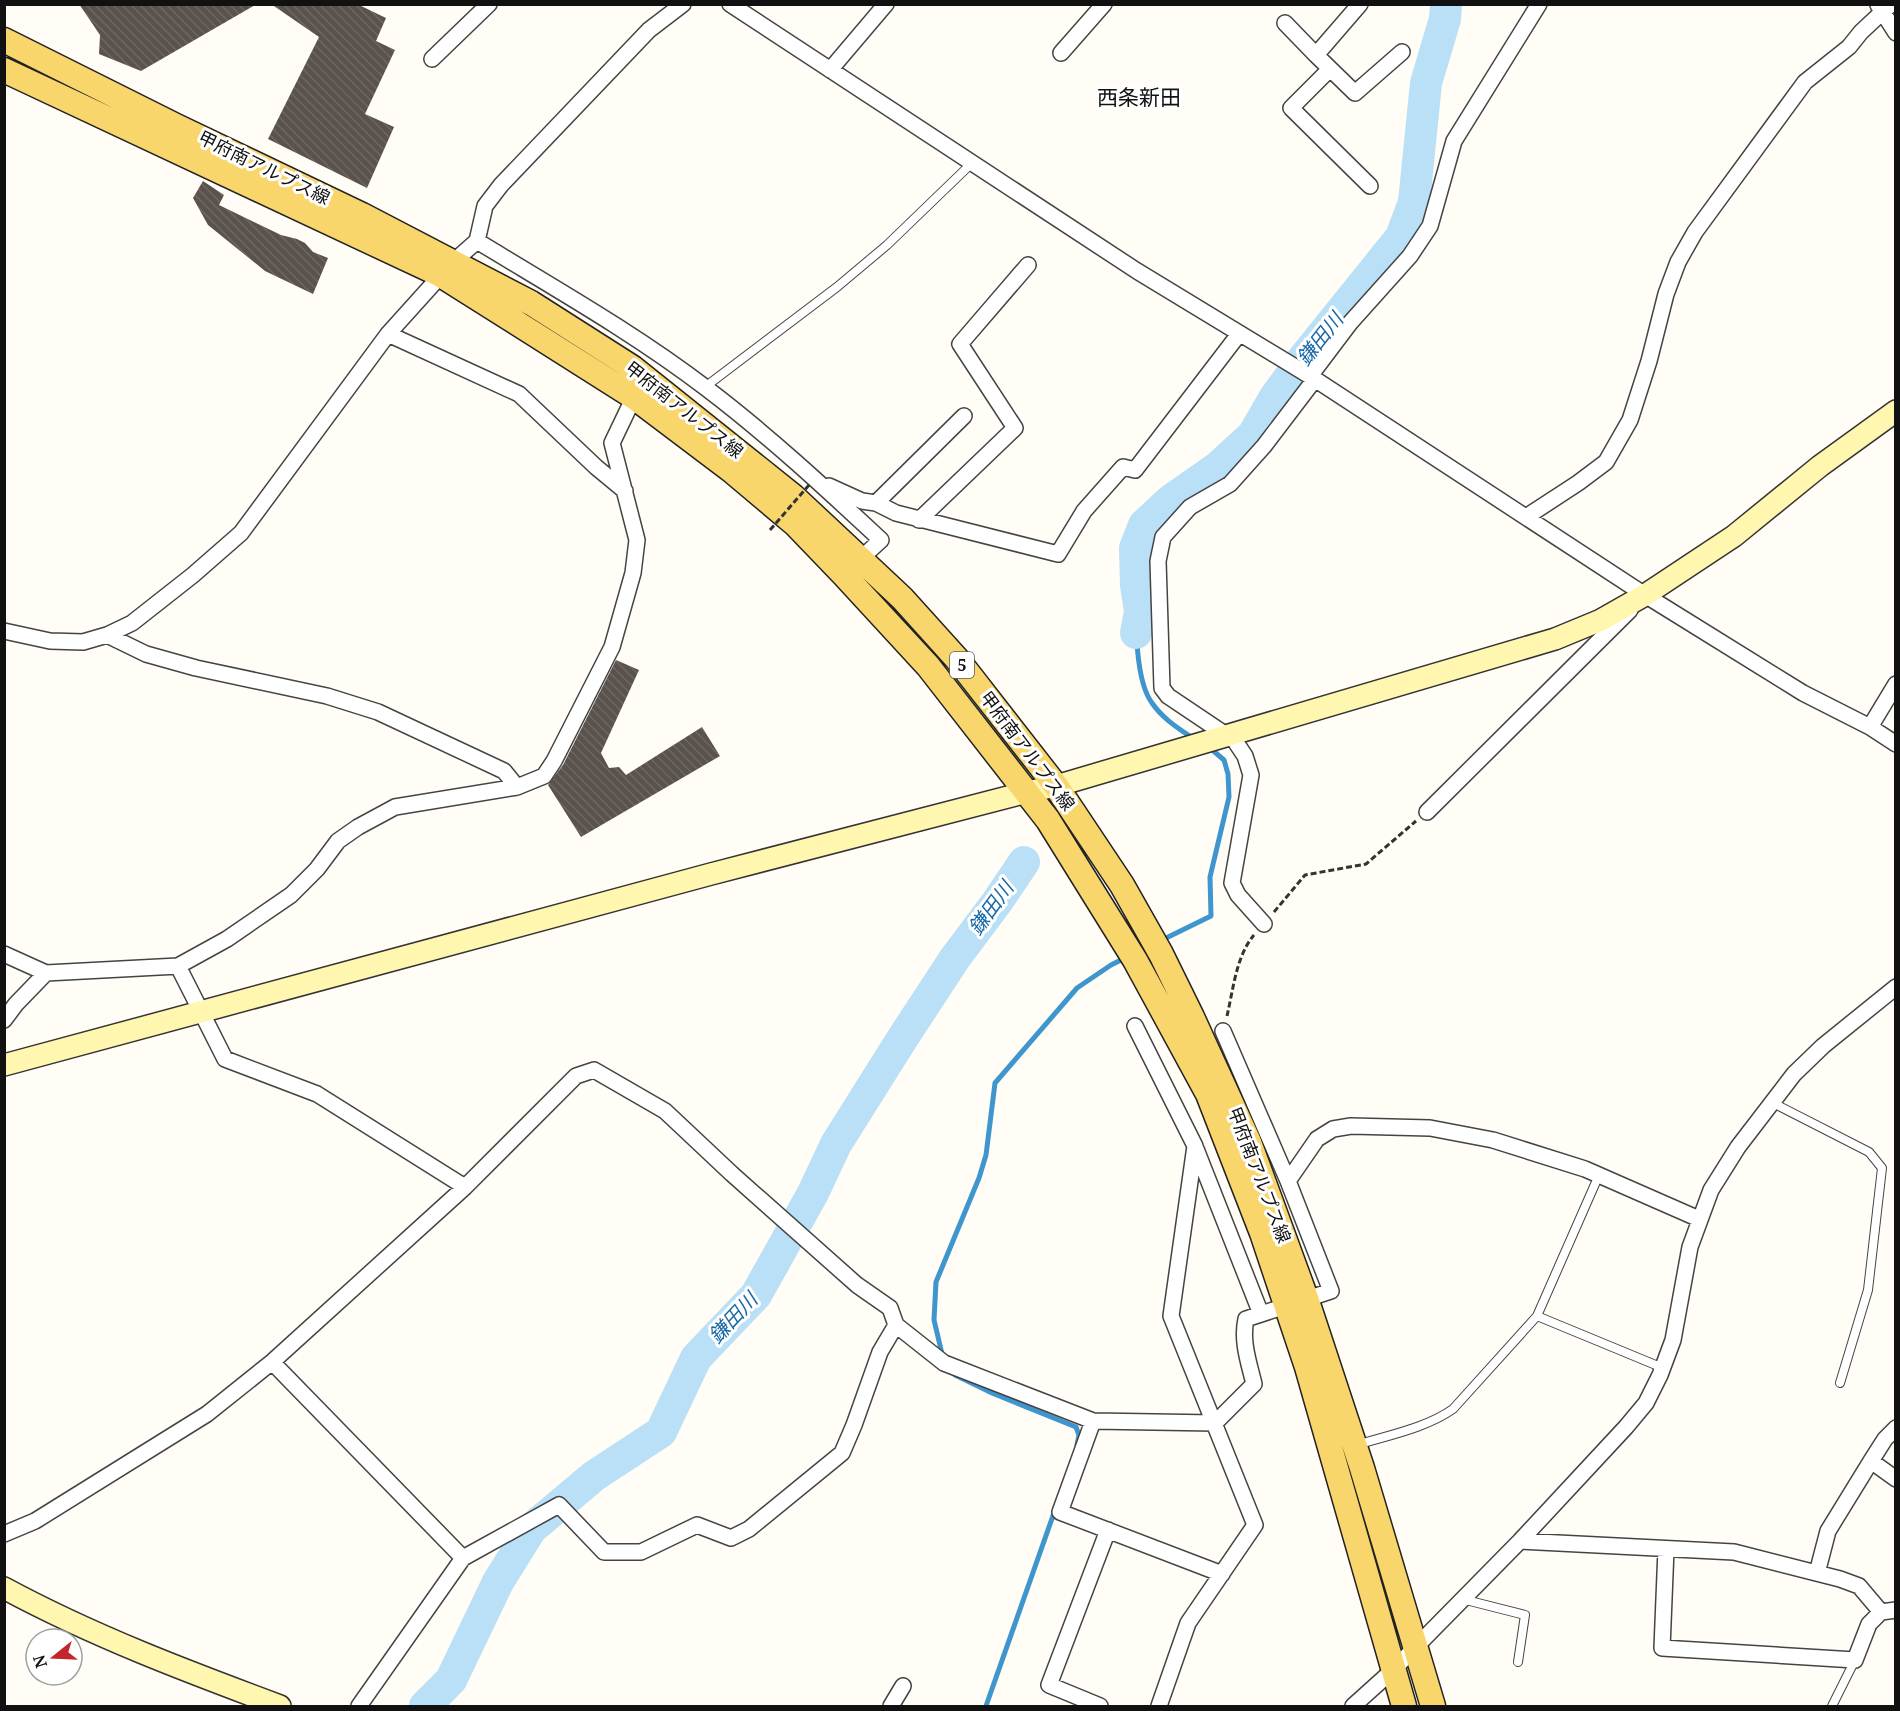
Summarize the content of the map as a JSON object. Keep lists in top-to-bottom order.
{
  "streets": {
    "main road": ["甲府南アルプス線", "5"]
  },
  "districts": ["西条新田"],
  "water": ["鎌田川"],
  "north": "left"
}
